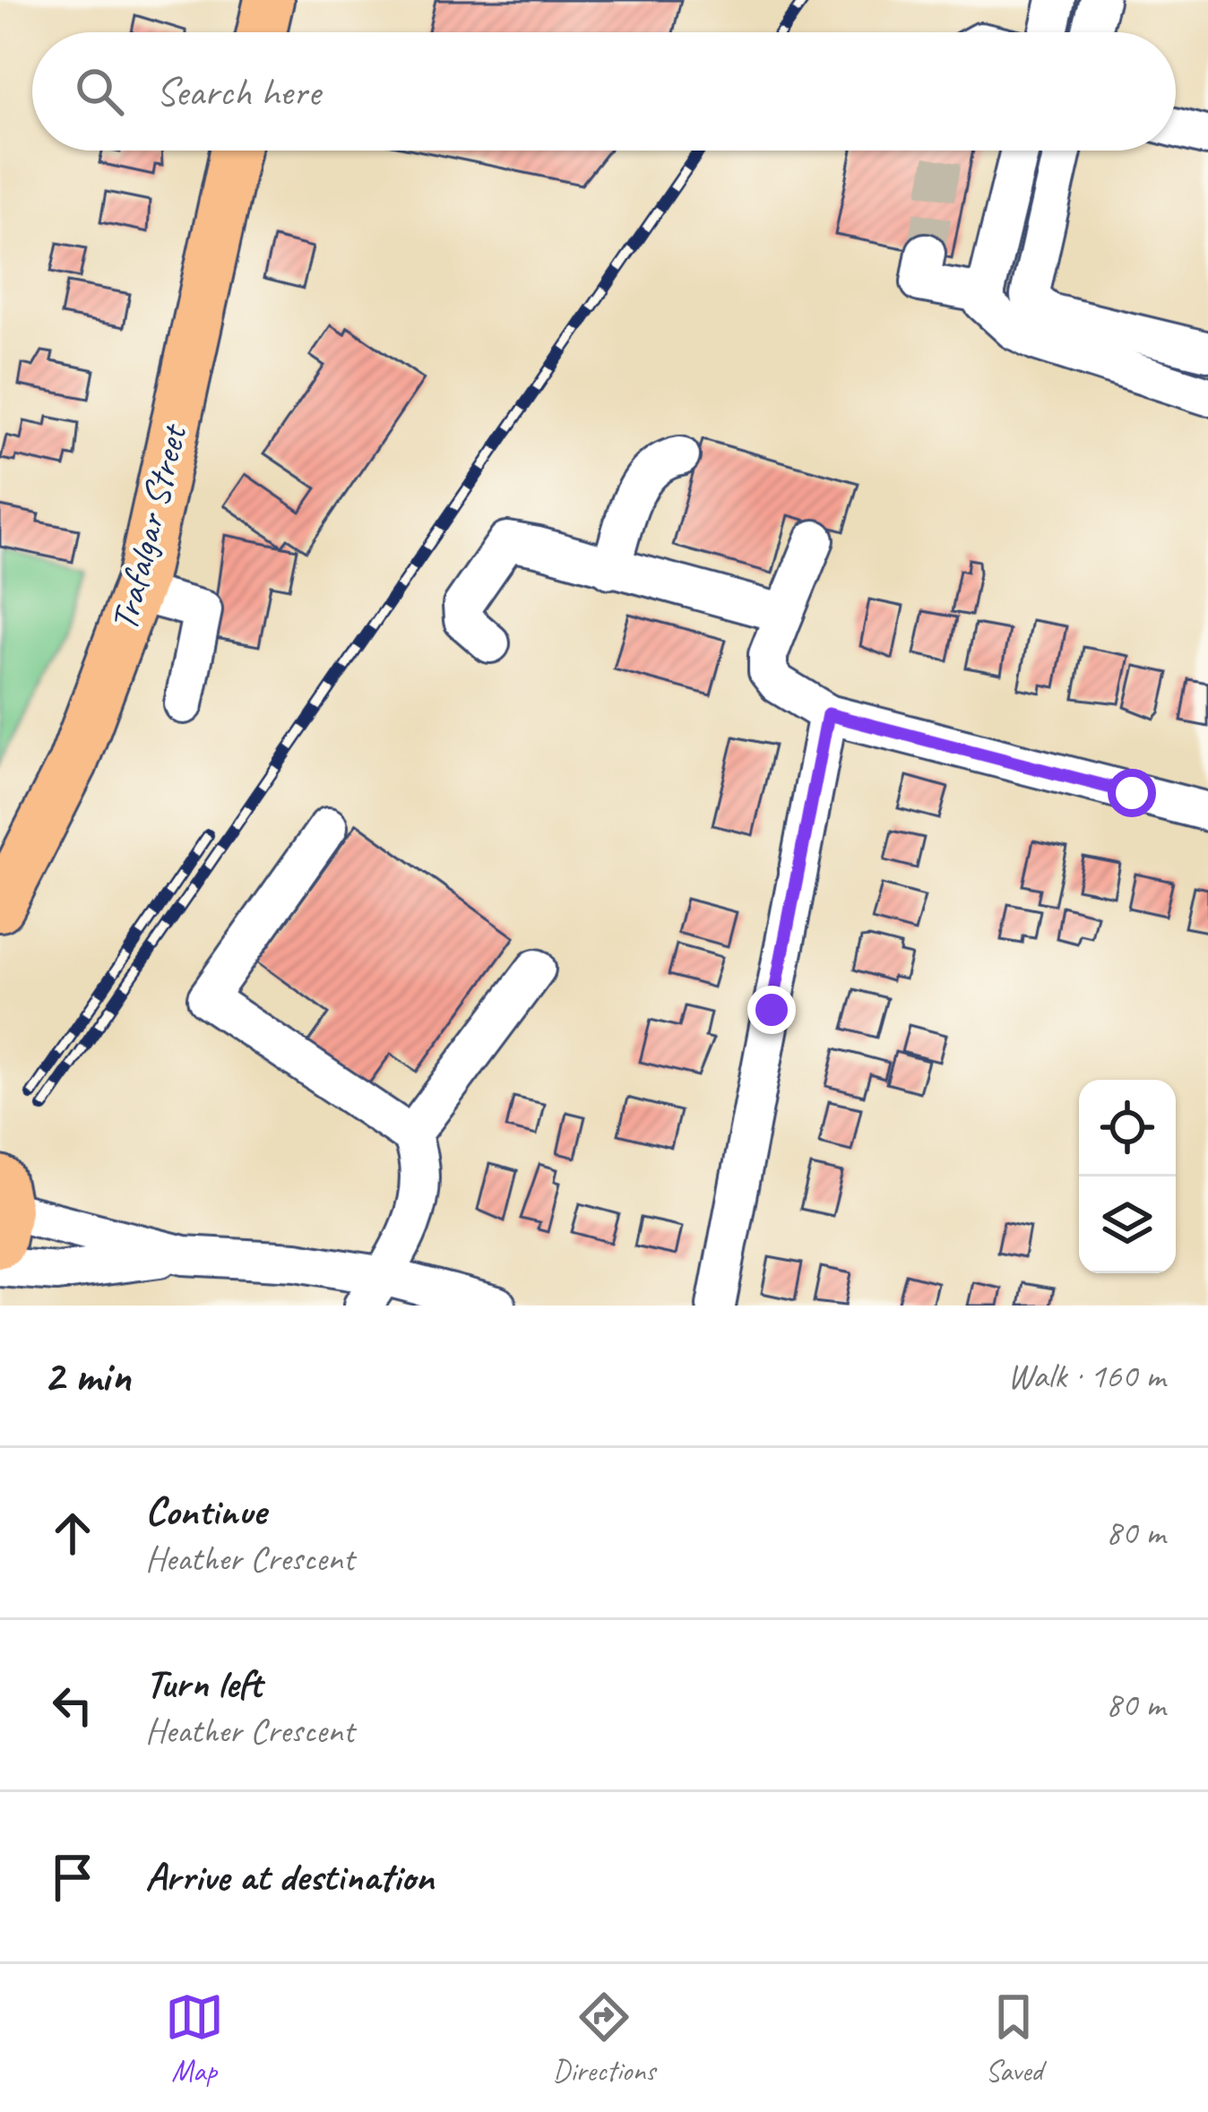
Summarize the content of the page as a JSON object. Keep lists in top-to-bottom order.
{
  "streets": {
    "main road": ["Trafalgar Street"]
  },
  "page": {
    "search": "Search here",
    "heading": ["2 min", "Walk · 160 m"],
    "list": [
      ["Continue", "Heather Crescent", "80 m"],
      ["Turn left", "Heather Crescent", "80 m"],
      "Arrive at destination"
    ],
    "nav": ["Map", "Directions", "Saved"]
  }
}
